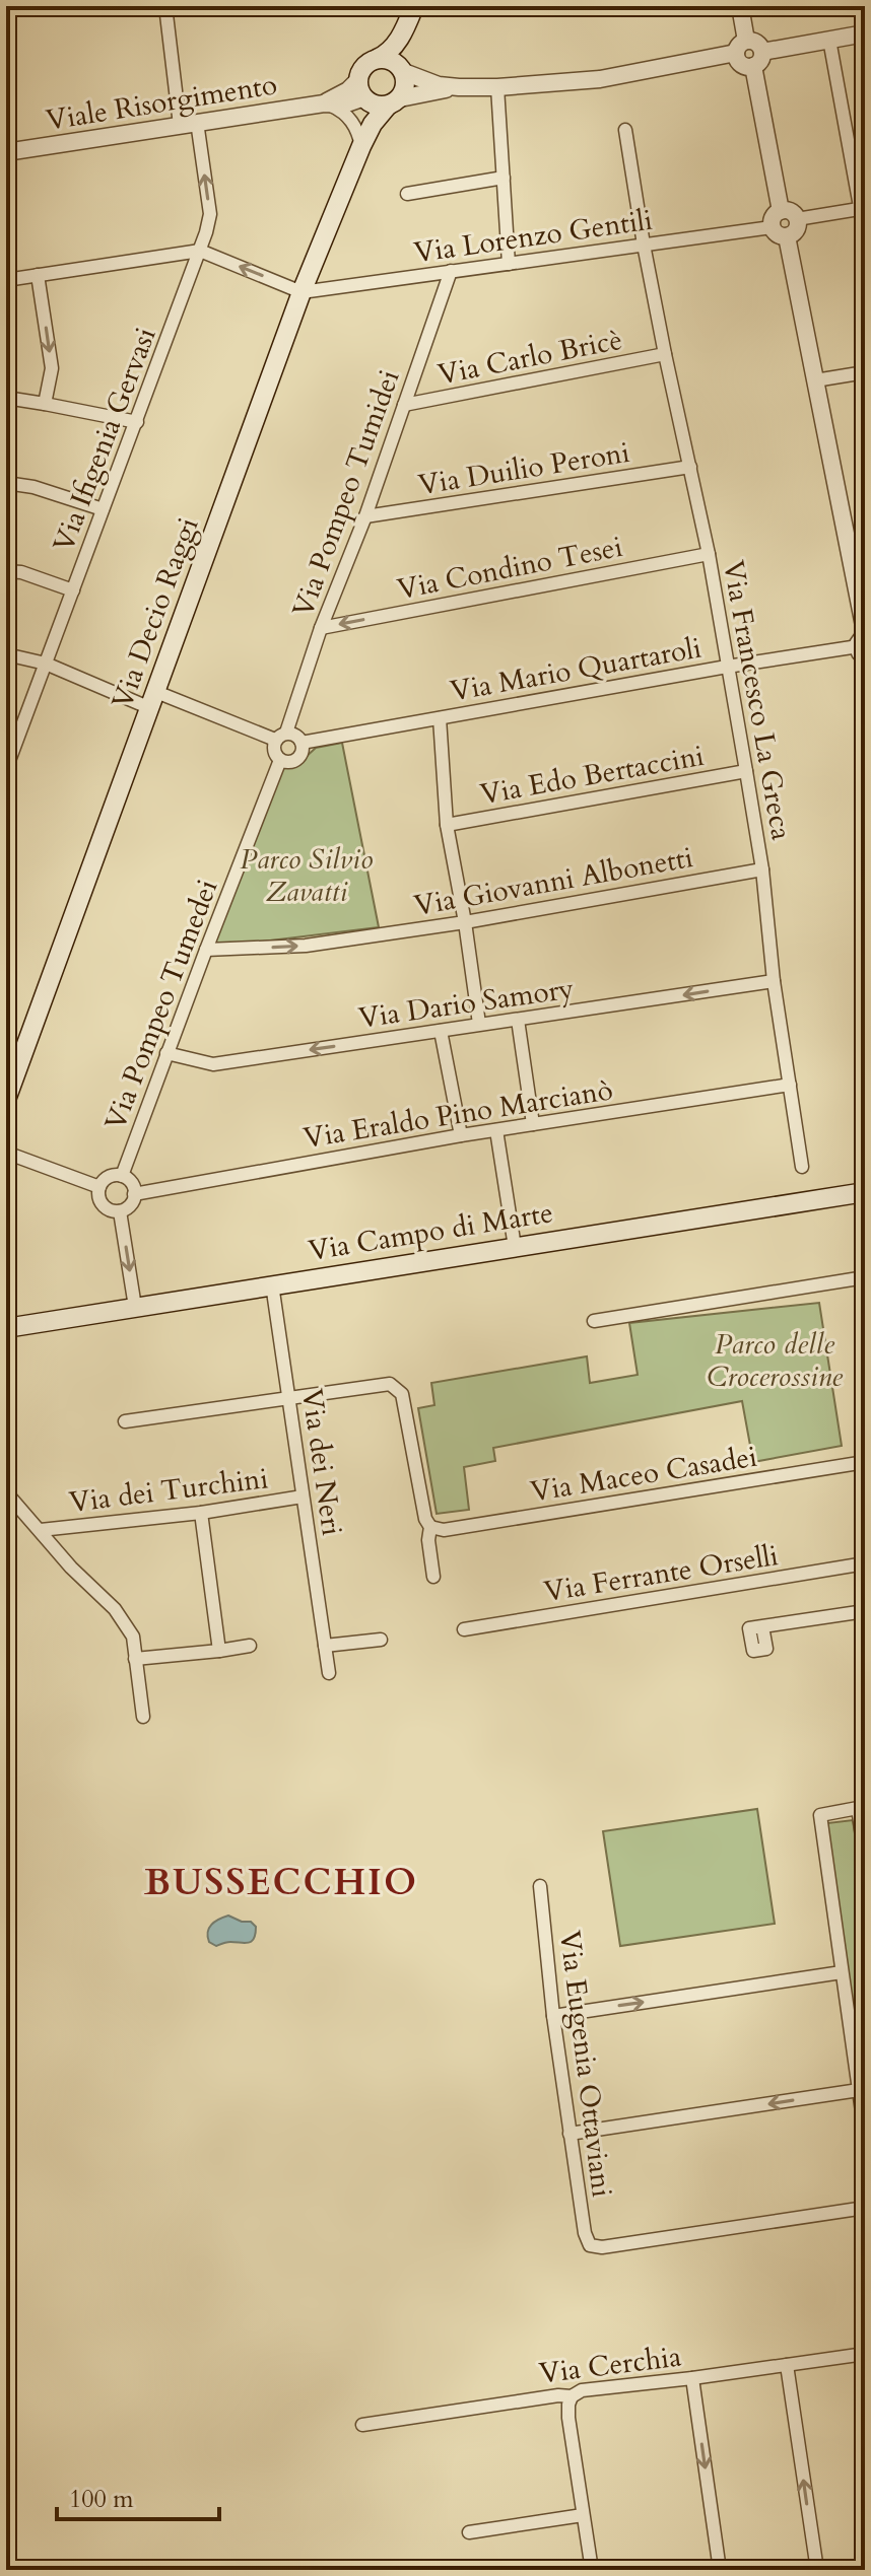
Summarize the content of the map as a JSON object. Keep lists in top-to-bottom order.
{
  "streets": {
    "main road": ["Via Decio Raggi", "Via Campo di Marte"],
    "street": [
      "Viale Risorgimento",
      "Via Lorenzo Gentili",
      "Via Carlo Bricè",
      "Via Ifigenia Gervasi",
      "Via Duilio Peroni",
      "Via Pompeo Tumidei",
      "Via Condino Tesei",
      "Via Mario Quartaroli",
      "Via Francesco La Greca",
      "Via Edo Bertaccini",
      "Via Giovanni Albonetti",
      "Via Dario Samory",
      "Via Pompeo Tumedei",
      "Via Eraldo Pino Marcianò",
      "Via dei Neri",
      "Via Maceo Casadei",
      "Via dei Turchini",
      "Via Ferrante Orselli",
      "Via Eugenia Ottaviani",
      "Via Cerchia"
    ]
  },
  "crossings": [
    ["Viale Risorgimento", "Via Ifigenia Gervasi"],
    ["Viale Risorgimento", "Via Decio Raggi"],
    ["Via Lorenzo Gentili", "Via Pompeo Tumidei"],
    ["Via Lorenzo Gentili", "Via Decio Raggi"],
    ["Via Lorenzo Gentili", "Via Francesco La Greca"],
    ["Via Carlo Bricè", "Via Pompeo Tumidei"],
    ["Via Carlo Bricè", "Via Francesco La Greca"],
    ["Via Duilio Peroni", "Via Pompeo Tumidei"],
    ["Via Duilio Peroni", "Via Francesco La Greca"],
    ["Via Pompeo Tumidei", "Via Condino Tesei"],
    ["Via Pompeo Tumidei", "Via Mario Quartaroli"],
    ["Via Pompeo Tumidei", "Via Pompeo Tumedei"],
    ["Via Condino Tesei", "Via Francesco La Greca"],
    ["Via Mario Quartaroli", "Via Francesco La Greca"],
    ["Via Mario Quartaroli", "Via Pompeo Tumedei"],
    ["Via Francesco La Greca", "Via Edo Bertaccini"],
    ["Via Francesco La Greca", "Via Giovanni Albonetti"],
    ["Via Francesco La Greca", "Via Dario Samory"],
    ["Via Francesco La Greca", "Via Eraldo Pino Marcianò"],
    ["Via Giovanni Albonetti", "Via Pompeo Tumedei"],
    ["Via Dario Samory", "Via Pompeo Tumedei"],
    ["Via Pompeo Tumedei", "Via Eraldo Pino Marcianò"],
    ["Via Campo di Marte", "Via dei Neri"],
    ["Via dei Neri", "Via dei Turchini"]
  ],
  "one_way": ["Via Condino Tesei", "Via Giovanni Albonetti", "Via Dario Samory"],
  "districts": ["BUSSECCHIO"],
  "parks": ["Parco Silvio Zavatti", "Parco delle Crocerossine"],
  "scale_bar": "100 m"
}
